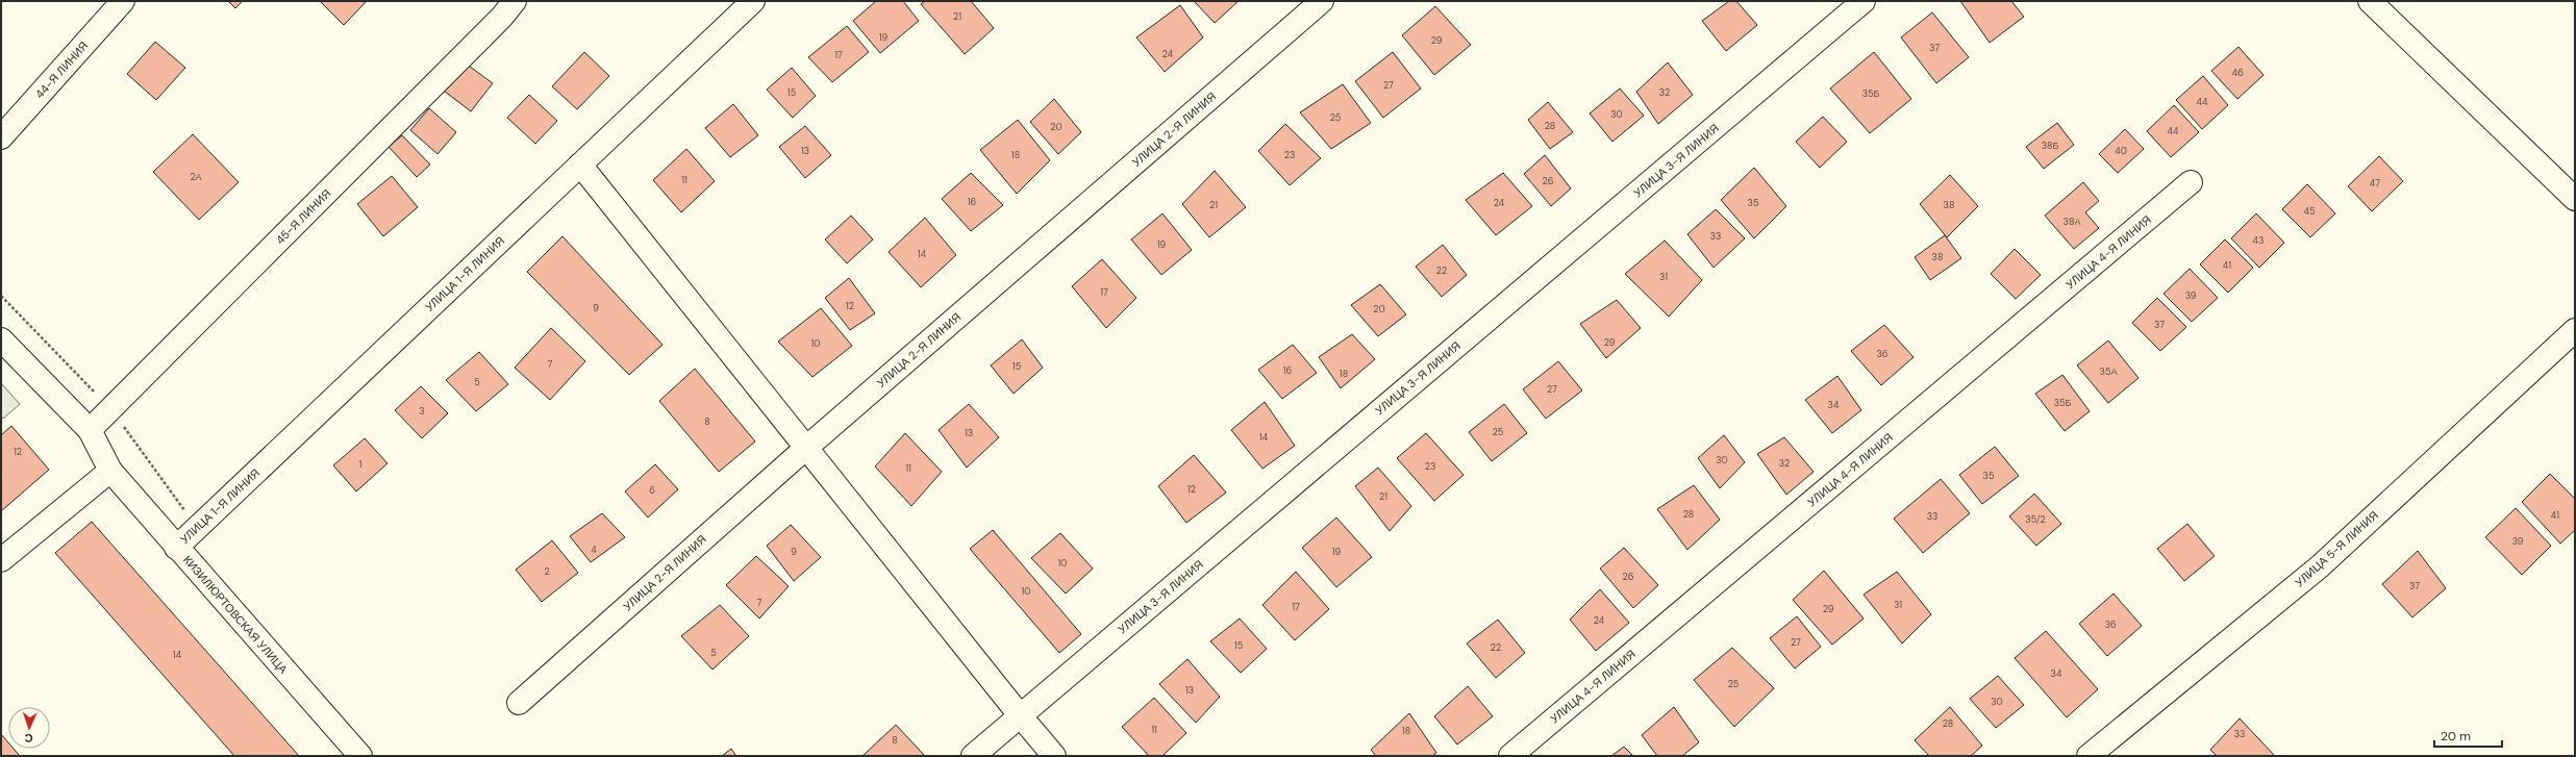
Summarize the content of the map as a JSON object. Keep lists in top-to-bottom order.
{
  "streets": {
    "street": [
      "44-Я ЛИНИЯ",
      "УЛИЦА 2-Я ЛИНИЯ",
      "УЛИЦА 3-Я ЛИНИЯ",
      "45-Я ЛИНИЯ",
      "УЛИЦА 4-Я ЛИНИЯ",
      "УЛИЦА 1-Я ЛИНИЯ",
      "УЛИЦА 5-Я ЛИНИЯ",
      "КИЗИЛЮРТОВСКАЯ УЛИЦА"
    ]
  },
  "crossings": [
    ["45-Я ЛИНИЯ", "КИЗИЛЮРТОВСКАЯ УЛИЦА"],
    ["УЛИЦА 1-Я ЛИНИЯ", "КИЗИЛЮРТОВСКАЯ УЛИЦА"]
  ],
  "house_numbers": [
    "21",
    "19",
    "29",
    "37",
    "24",
    "17",
    "46",
    "27",
    "15",
    "32",
    "35Б",
    "44",
    "30",
    "25",
    "28",
    "20",
    "44",
    "38Б",
    "13",
    "40",
    "18",
    "23",
    "2А",
    "11",
    "26",
    "47",
    "16",
    "24",
    "35",
    "21",
    "38",
    "45",
    "38А",
    "33",
    "43",
    "19",
    "14",
    "38",
    "41",
    "22",
    "31",
    "17",
    "39",
    "12",
    "9",
    "20",
    "37",
    "29",
    "10",
    "36",
    "7",
    "15",
    "16",
    "35А",
    "18",
    "5",
    "27",
    "35Б",
    "34",
    "3",
    "8",
    "25",
    "13",
    "14",
    "12",
    "30",
    "32",
    "1",
    "23",
    "11",
    "35",
    "12",
    "6",
    "21",
    "28",
    "41",
    "33",
    "35/2",
    "39",
    "4",
    "9",
    "19",
    "10",
    "2",
    "26",
    "37",
    "10",
    "7",
    "31",
    "17",
    "29",
    "24",
    "36",
    "27",
    "15",
    "22",
    "5",
    "14",
    "34",
    "25",
    "13",
    "30",
    "28",
    "11",
    "18",
    "33",
    "8"
  ],
  "scale_bar": "20 m",
  "north": "bottom"
}
